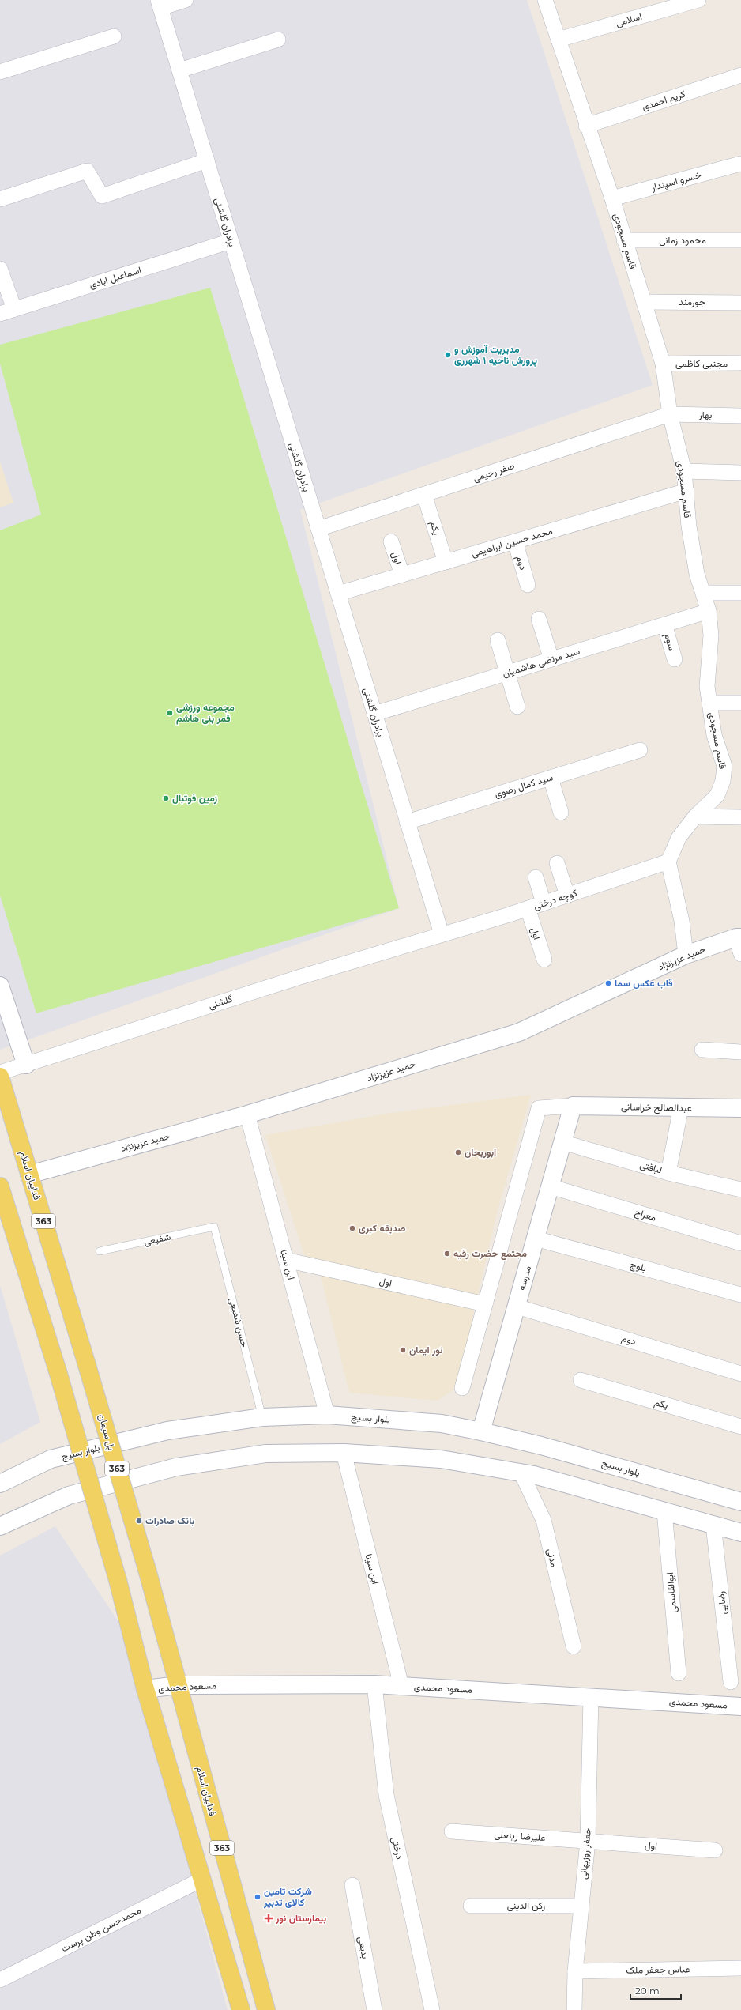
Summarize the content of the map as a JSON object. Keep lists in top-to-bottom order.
{
  "streets": {
    "main road": ["فداییان اسلام", "363", "پل سیمان"],
    "street": [
      "اسلامی",
      "کریم احمدی",
      "خسرو اسپندار",
      "برادران گلشنی",
      "محمود زمانی",
      "قاسم مسجودی",
      "اسماعیل ابادی",
      "جورمند",
      "مجتبی کاظمی",
      "بهار",
      "صفر رحیمی",
      "یکم",
      "محمد حسین ابراهیمی",
      "اول",
      "دوم",
      "سوم",
      "سید مرتضی هاشمیان",
      "سید کمال رضوی",
      "کوچه درختی",
      "حمید عزیزنژاد",
      "گلشنی",
      "عبدالصالح خراسانی",
      "لیاقتی",
      "معراج",
      "ابن سینا",
      "بلوچ",
      "مدرسه",
      "بلوار بسیج",
      "مدنی",
      "ابوالقاسمی",
      "رضایی",
      "مسعود محمدی",
      "علیرضا زینعلی",
      "درختی",
      "جعفر روزبهانی",
      "رکن الدینی",
      "محمدحسن وطن پرست",
      "بدیعی",
      "عباس جعفر ملک"
    ],
    "lane": ["شفیعی", "حسن شفیعی"]
  },
  "crossings": [
    ["اسلامی", "قاسم مسجودی"],
    ["کریم احمدی", "قاسم مسجودی"],
    ["خسرو اسپندار", "قاسم مسجودی"],
    ["برادران گلشنی", "اسماعیل ابادی"],
    ["برادران گلشنی", "صفر رحیمی"],
    ["برادران گلشنی", "محمد حسین ابراهیمی"],
    ["برادران گلشنی", "سید مرتضی هاشمیان"],
    ["برادران گلشنی", "سید کمال رضوی"],
    ["برادران گلشنی", "کوچه درختی"],
    ["برادران گلشنی", "گلشنی"],
    ["محمود زمانی", "قاسم مسجودی"],
    ["قاسم مسجودی", "جورمند"],
    ["قاسم مسجودی", "مجتبی کاظمی"],
    ["قاسم مسجودی", "بهار"],
    ["قاسم مسجودی", "صفر رحیمی"],
    ["قاسم مسجودی", "محمد حسین ابراهیمی"],
    ["قاسم مسجودی", "سید مرتضی هاشمیان"],
    ["قاسم مسجودی", "کوچه درختی"],
    ["بهار", "صفر رحیمی"],
    ["صفر رحیمی", "یکم"],
    ["یکم", "محمد حسین ابراهیمی"],
    ["محمد حسین ابراهیمی", "اول"],
    ["محمد حسین ابراهیمی", "دوم"],
    ["اول", "کوچه درختی"],
    ["اول", "ابن سینا"],
    ["اول", "علیرضا زینعلی"],
    ["اول", "جعفر روزبهانی"],
    ["دوم", "مدرسه"],
    ["سوم", "سید مرتضی هاشمیان"],
    ["کوچه درختی", "گلشنی"],
    ["حمید عزیزنژاد", "فداییان اسلام"],
    ["حمید عزیزنژاد", "ابن سینا"],
    ["عبدالصالح خراسانی", "مدرسه"],
    ["لیاقتی", "مدرسه"],
    ["فداییان اسلام", "پل سیمان"],
    ["فداییان اسلام", "مسعود محمدی"],
    ["معراج", "مدرسه"],
    ["شفیعی", "حسن شفیعی"],
    ["ابن سینا", "بلوار بسیج"],
    ["ابن سینا", "مسعود محمدی"],
    ["بلوچ", "مدرسه"],
    ["مدرسه", "بلوار بسیج"],
    ["حسن شفیعی", "بلوار بسیج"],
    ["مسعود محمدی", "درختی"],
    ["مسعود محمدی", "جعفر روزبهانی"],
    ["علیرضا زینعلی", "جعفر روزبهانی"],
    ["جعفر روزبهانی", "رکن الدینی"],
    ["جعفر روزبهانی", "عباس جعفر ملک"]
  ],
  "places": {
    "other": [
      "مدیریت آموزش و پرورش ناحیه ۱ شهرری",
      "مجموعه ورزشی قمر بنی هاشم",
      "زمین فوتبال",
      "قاب عکس سما",
      "ابوریحان",
      "صدیقه کبری",
      "مجتمع حضرت رقیه",
      "نور ایمان",
      "بانک صادرات",
      "شرکت تامین کالای تدبیر"
    ],
    "health": ["بیمارستان نور"]
  },
  "scale_bar": "20 m"
}
